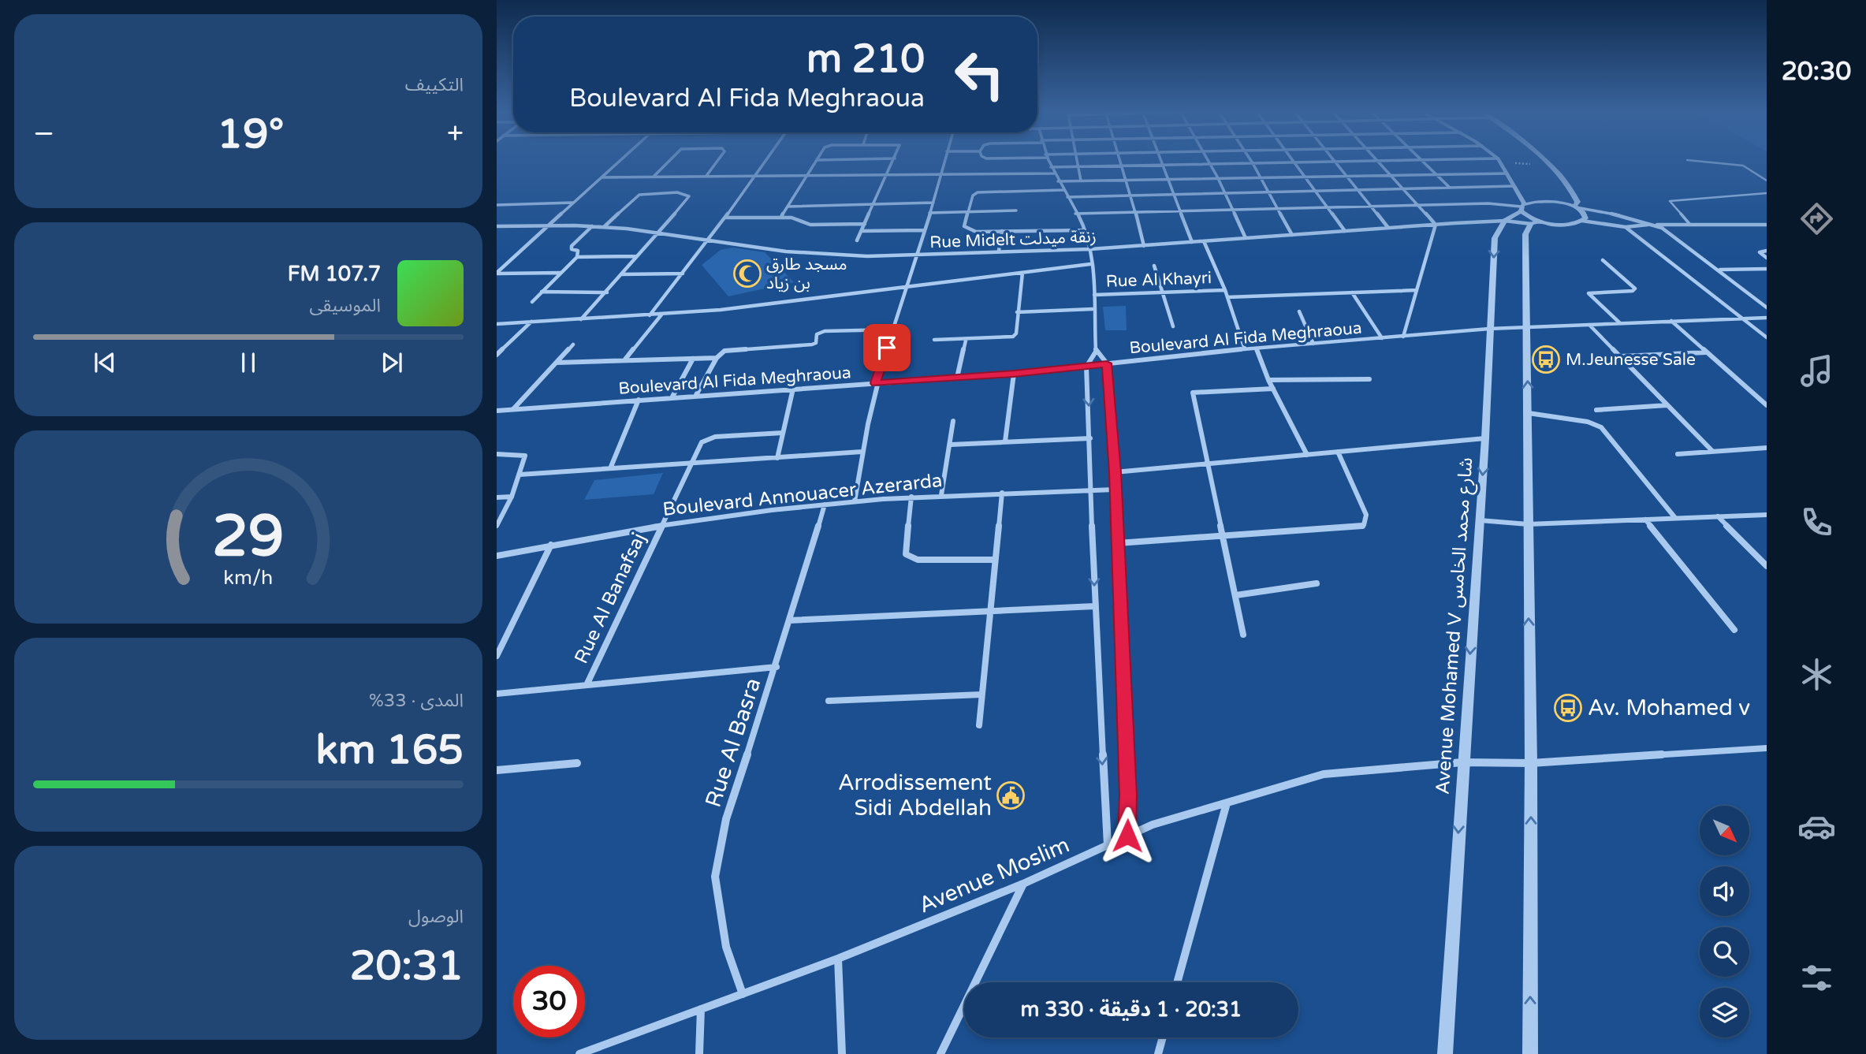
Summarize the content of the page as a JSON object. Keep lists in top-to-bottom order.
{
  "streets": {
    "street": [
      "Rue Midelt زنقة ميدلت",
      "Rue Al Khayri",
      "Boulevard Al Fida Meghraoua",
      "Boulevard Annouacer Azerarda",
      "Rue Al Banafsaj",
      "Avenue Mohamed V شارع محمد الخامس",
      "Rue Al Basra",
      "Avenue Moslim"
    ]
  },
  "crossings": [
    ["Rue Midelt زنقة ميدلت", "Avenue Mohamed V شارع محمد الخامس"],
    ["Boulevard Al Fida Meghraoua", "Avenue Mohamed V شارع محمد الخامس"],
    ["Boulevard Annouacer Azerarda", "Rue Al Banafsaj"],
    ["Boulevard Annouacer Azerarda", "Rue Al Basra"],
    ["Avenue Mohamed V شارع محمد الخامس", "Avenue Moslim"],
    ["Rue Al Basra", "Avenue Moslim"]
  ],
  "places": {
    "mosque": ["مسجد طارق بن زياد"],
    "bus stop": ["M.Jeunesse Sale", "Av. Mohamed v"],
    "public building": ["Arrodissement Sidi Abdellah"]
  },
  "north": "bottom right",
  "page": {
    "tabs": "20:30",
    "tile": [
      "التكييف",
      ["المدى · 33%", "165 km"],
      ["الوصول", "20:31"]
    ],
    "turn": ["210 m", "Boulevard Al Fida Meghraoua"],
    "heat": ["−", "19°", "+"],
    "song": ["107.7 FM", "الموسيقى"],
    "limit": "30",
    "trip": "20:31 · 1 دقيقة · 330 m",
    "gauge": ["29", "km/h"]
  }
}
